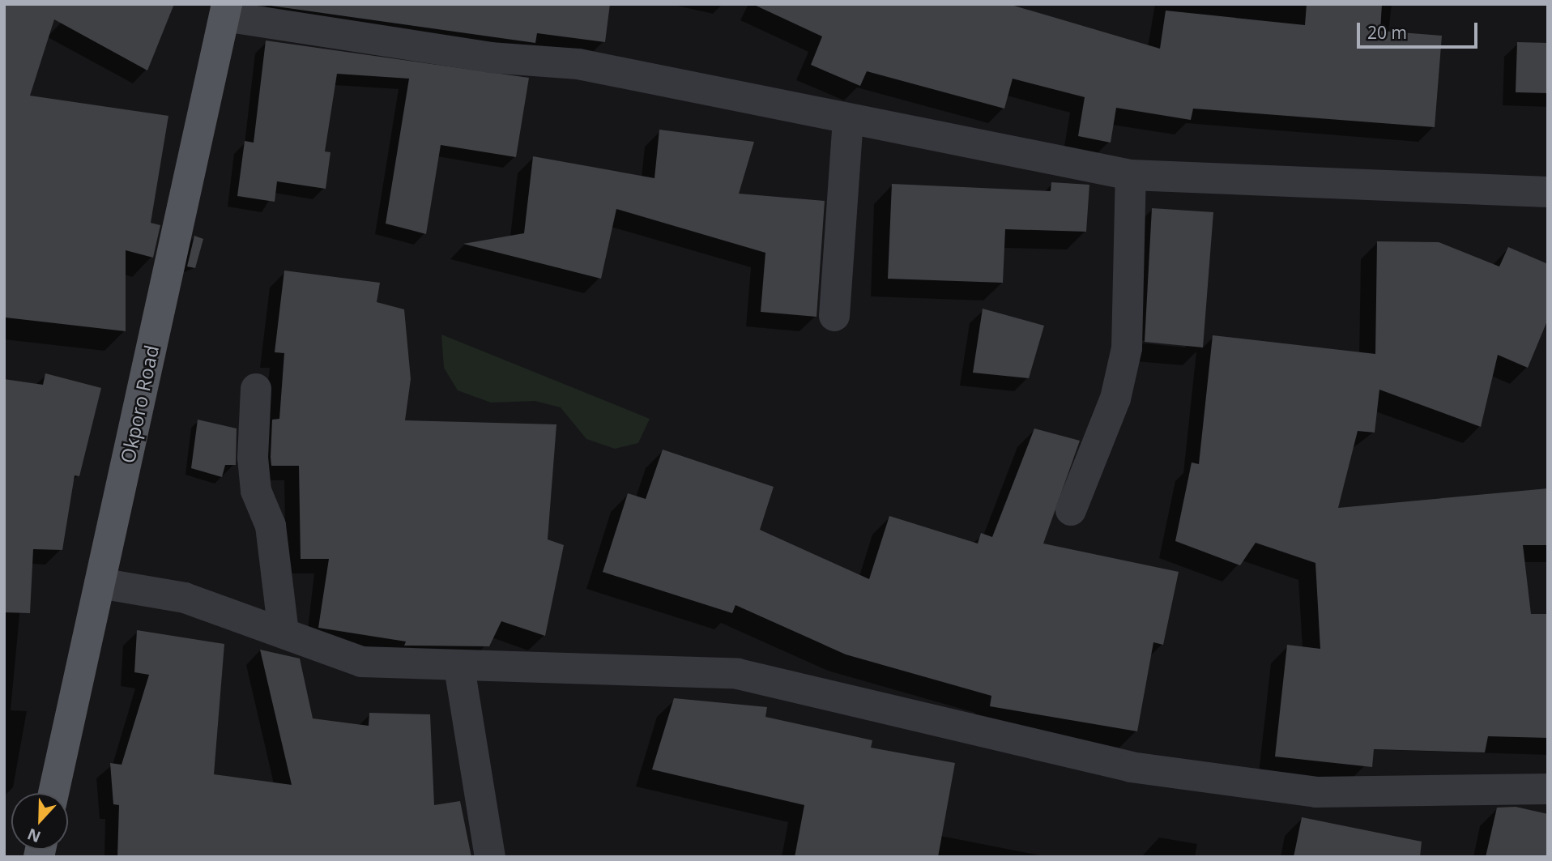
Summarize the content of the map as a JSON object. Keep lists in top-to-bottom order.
{
  "streets": {
    "main road": ["Okporo Road"]
  },
  "scale_bar": "20 m",
  "north": "bottom"
}
